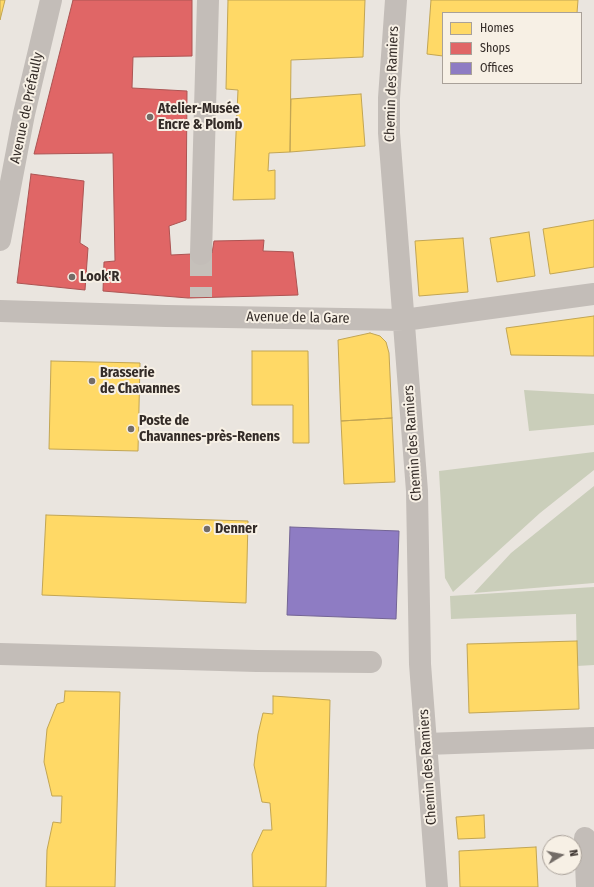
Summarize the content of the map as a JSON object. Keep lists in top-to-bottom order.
{
  "streets": {
    "street": ["Chemin des Ramiers", "Avenue de Préfaully", "Avenue de la Gare"]
  },
  "crossings": [
    ["Chemin des Ramiers", "Avenue de la Gare"]
  ],
  "places": [
    "Atelier-Musée Encre & Plomb",
    "Look'R",
    "Brasserie de Chavannes",
    "Poste de Chavannes-près-Renens",
    "Denner"
  ],
  "legend": ["Homes", "Shops", "Offices"],
  "north": "right"
}
